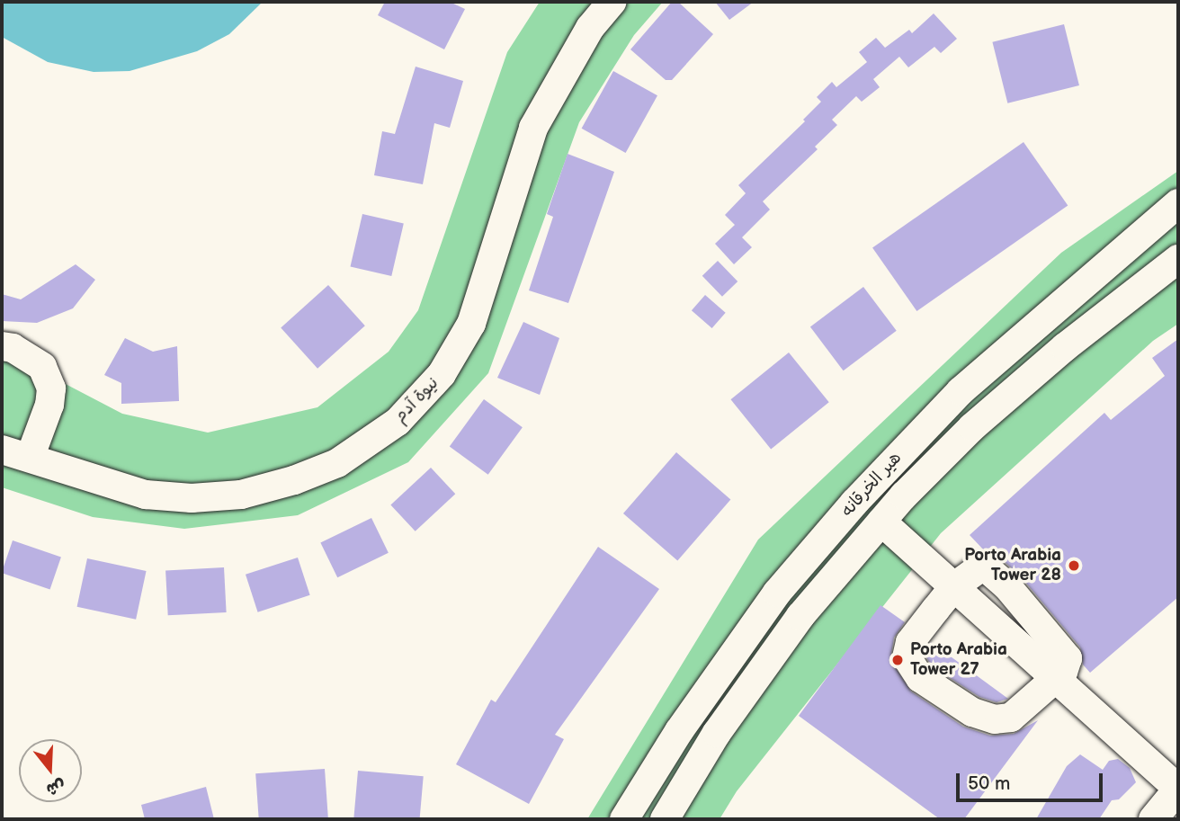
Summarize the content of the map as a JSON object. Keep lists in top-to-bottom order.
{
  "streets": {
    "street": ["نيوة آدم", "هير الخرقانه"]
  },
  "places": ["Porto Arabia Tower 28", "Porto Arabia Tower 27"],
  "scale_bar": "50 m",
  "north": "bottom"
}
